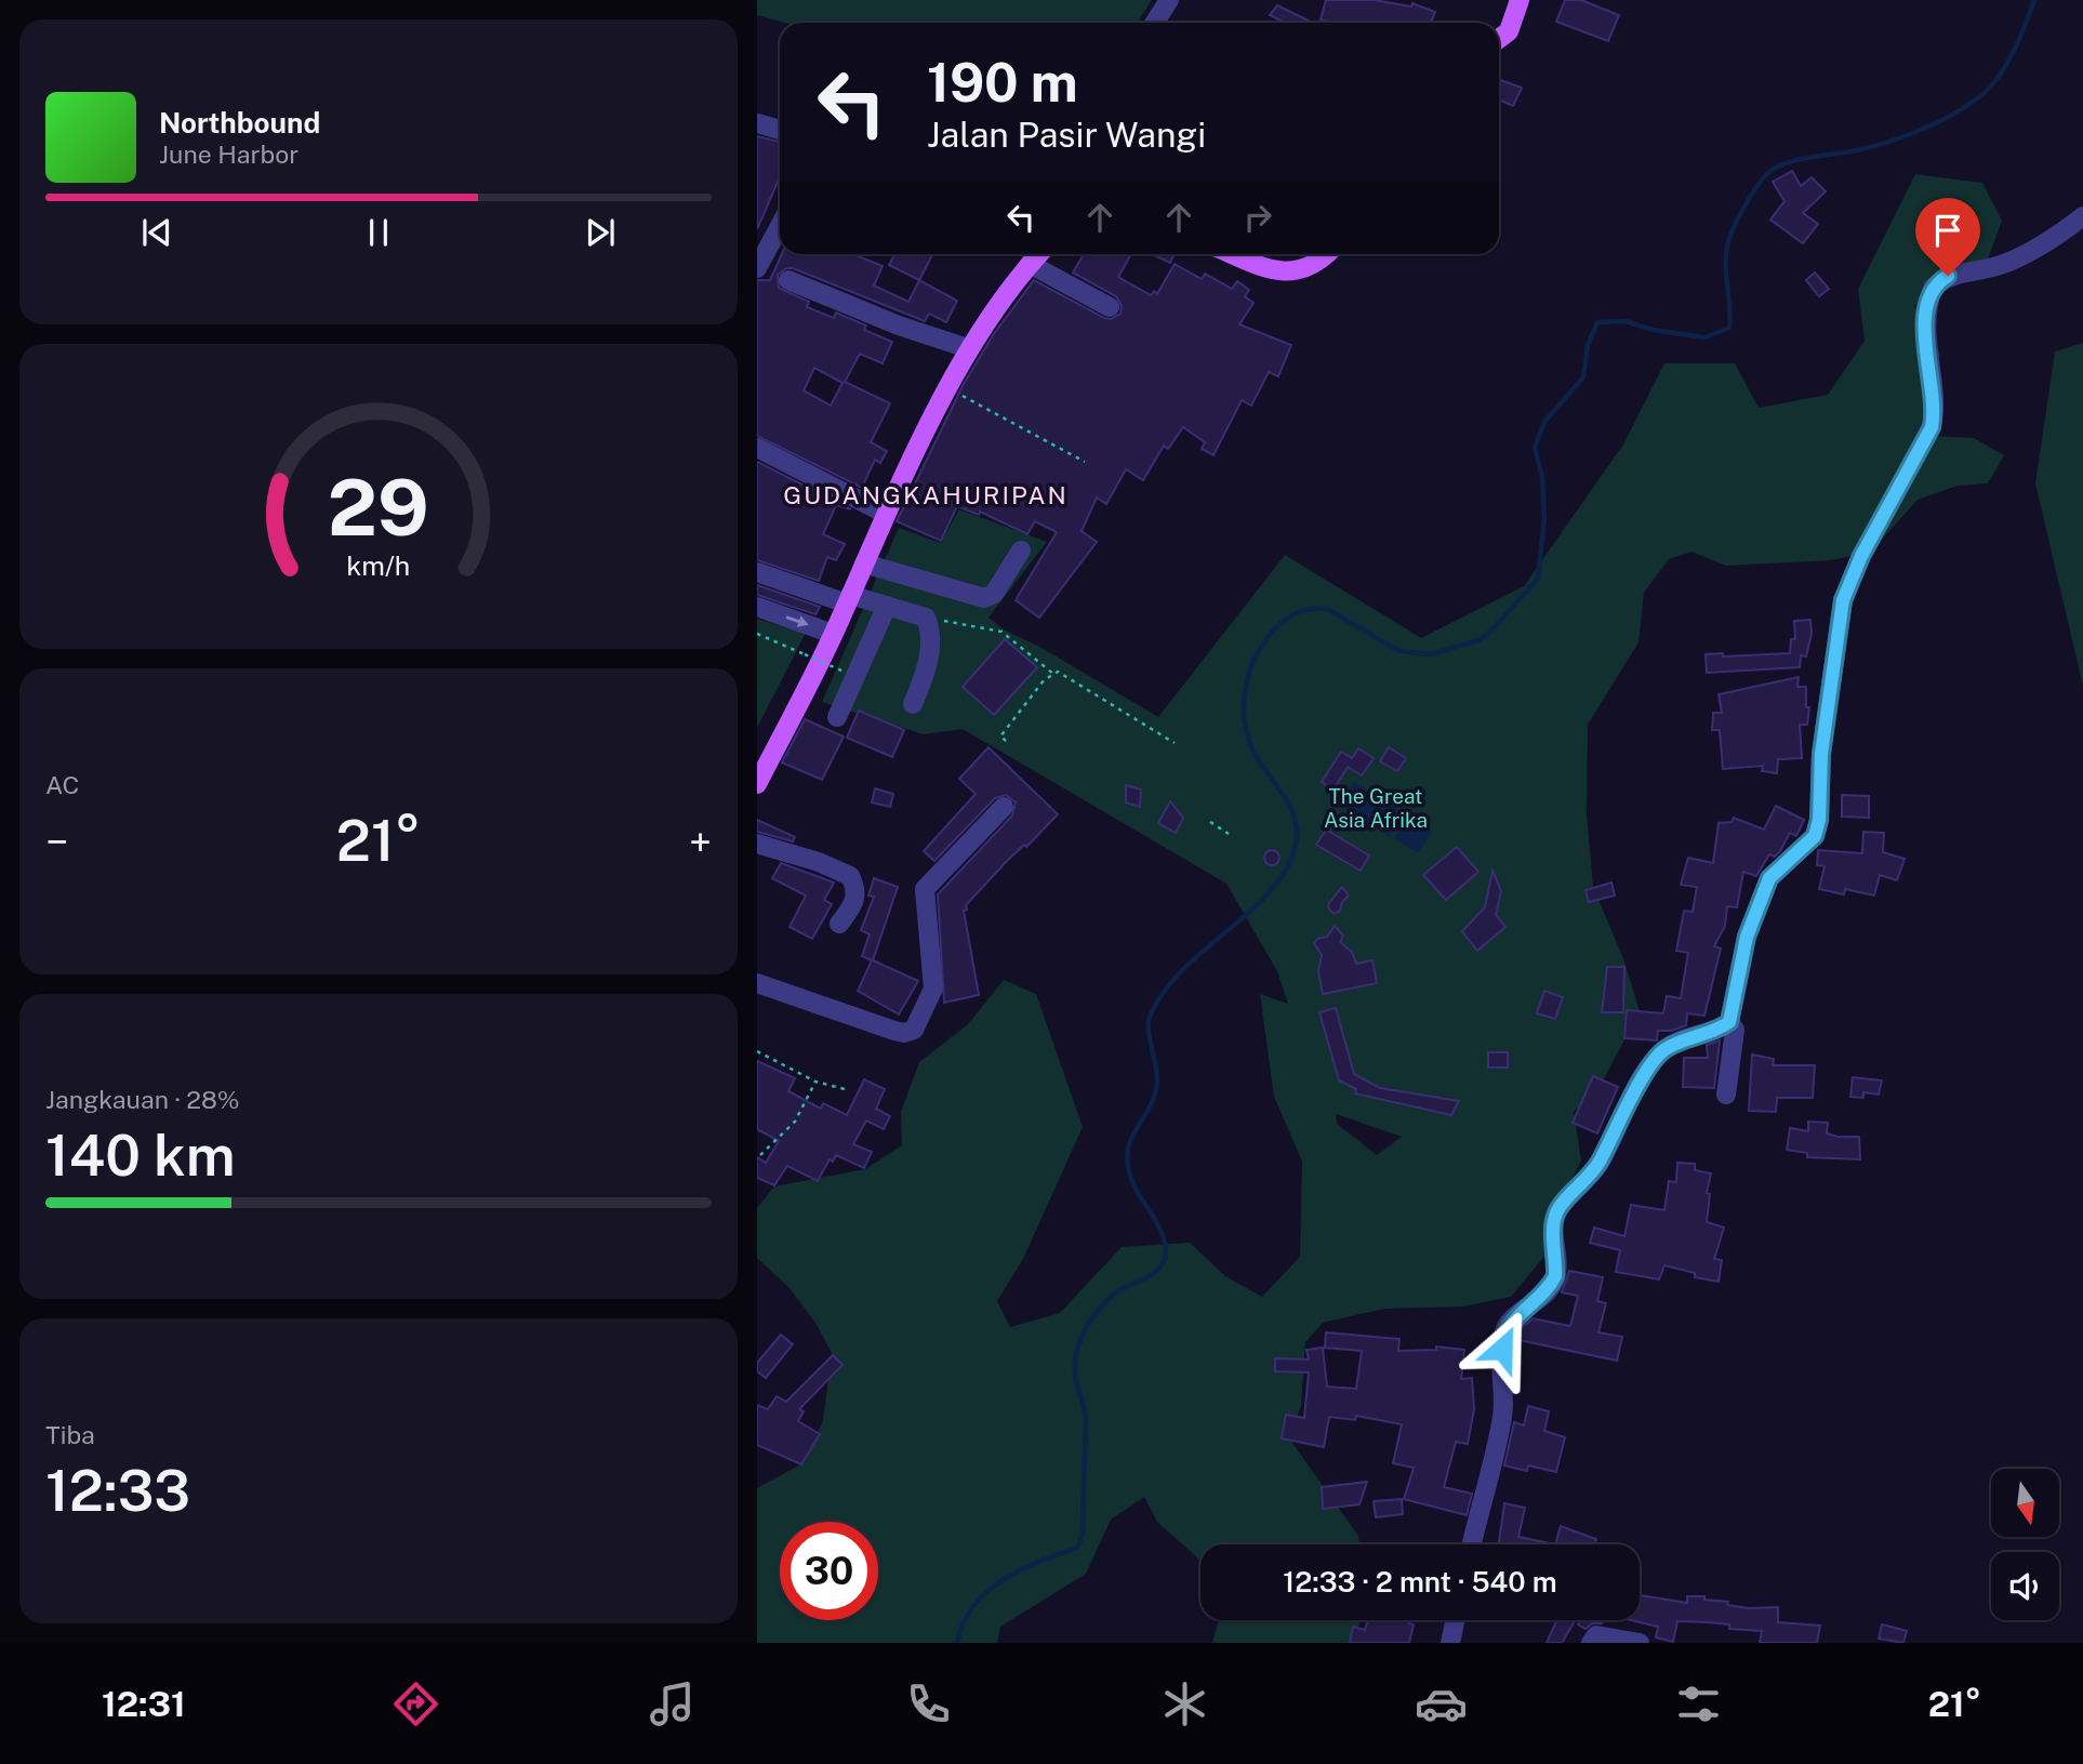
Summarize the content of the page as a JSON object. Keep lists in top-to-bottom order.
{
  "districts": ["GUDANGKAHURIPAN"],
  "parks": ["The Great Asia Afrika"],
  "north": "bottom",
  "page": {
    "turn": ["190 m", "Jalan Pasir Wangi"],
    "song": ["Northbound", "June Harbor"],
    "tile": [
      "AC",
      ["Jangkauan · 28%", "140 km"],
      ["Tiba", "12:33"]
    ],
    "heat": ["−", "21°", "+"],
    "limit": "30",
    "trip": "12:33 · 2 mnt · 540 m",
    "tabs": ["12:31", "21°"],
    "gauge": ["29", "km/h"]
  }
}
